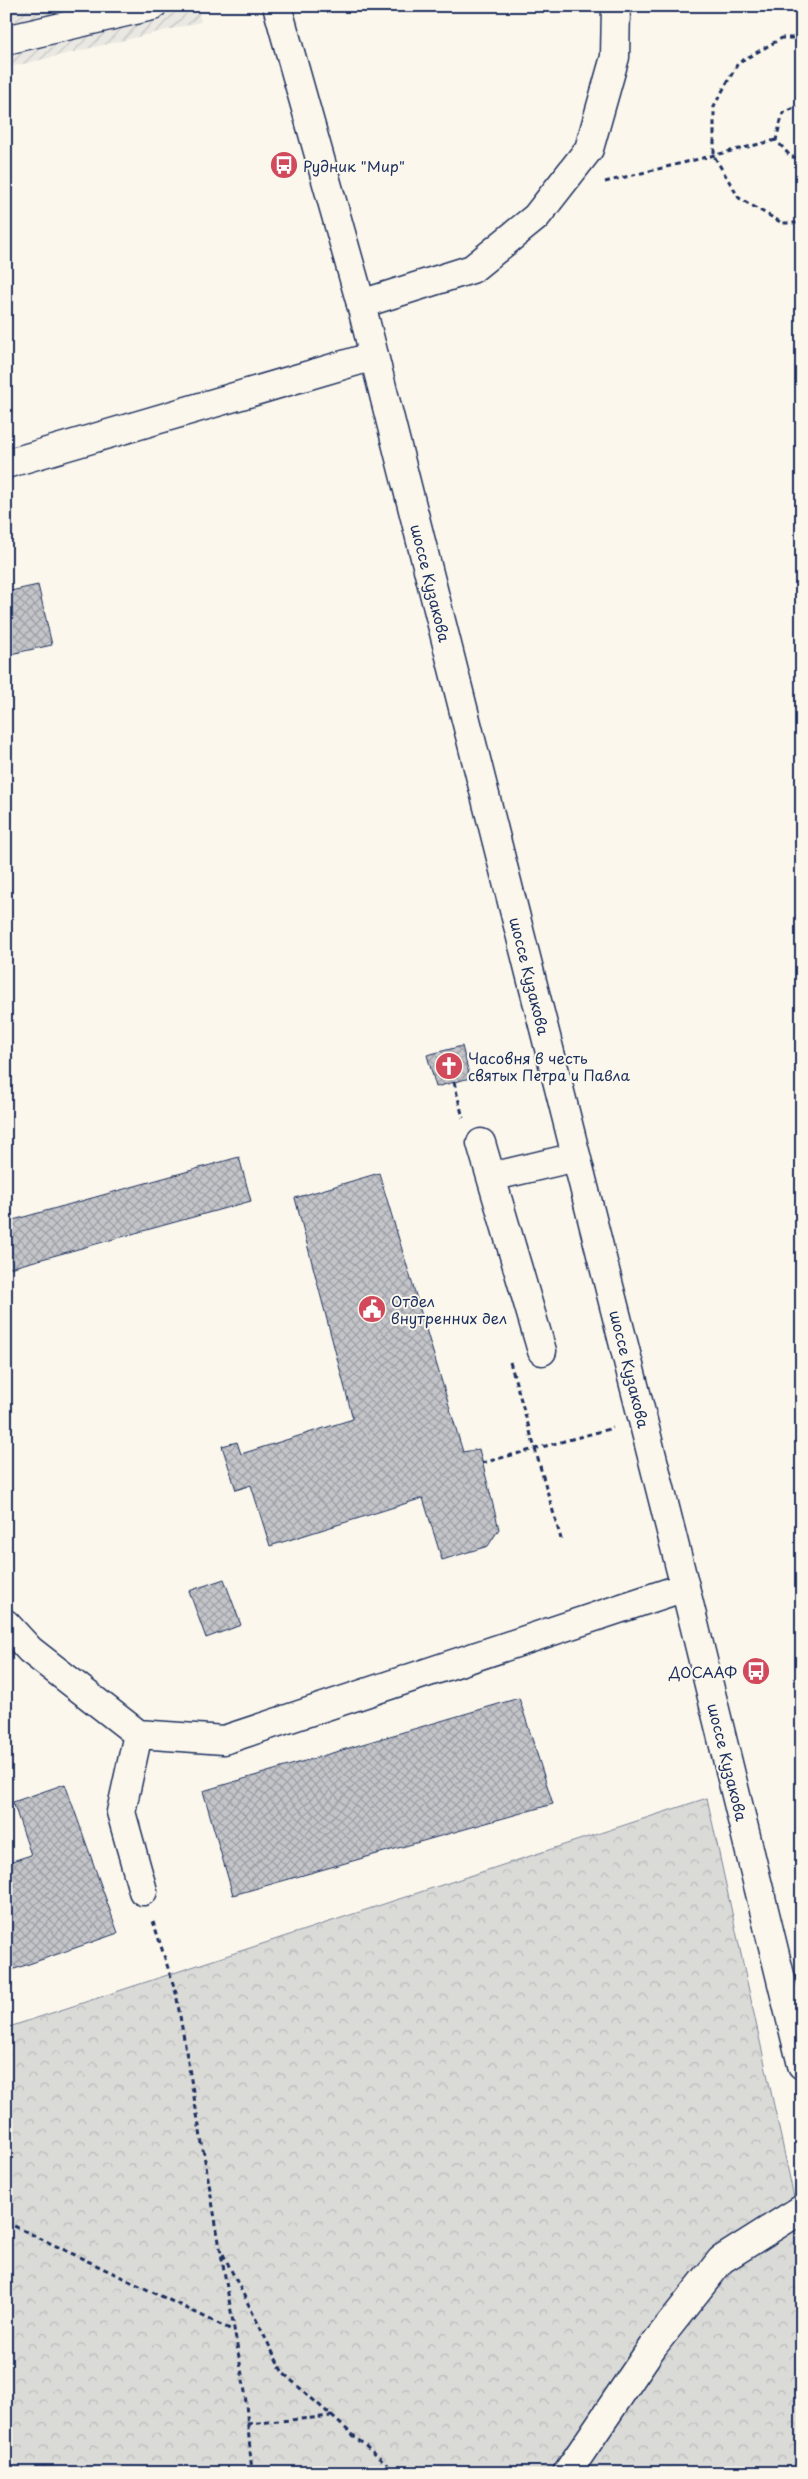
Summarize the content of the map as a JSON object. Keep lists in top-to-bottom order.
{
  "streets": {
    "main road": ["шоссе Кузакова"]
  },
  "places": {
    "bus stop": ["Рудник \"Мир\"", "ДОСААФ"],
    "church": ["Часовня в честь святых Петра и Павла"],
    "public building": ["Отдел внутренних дел"]
  }
}
